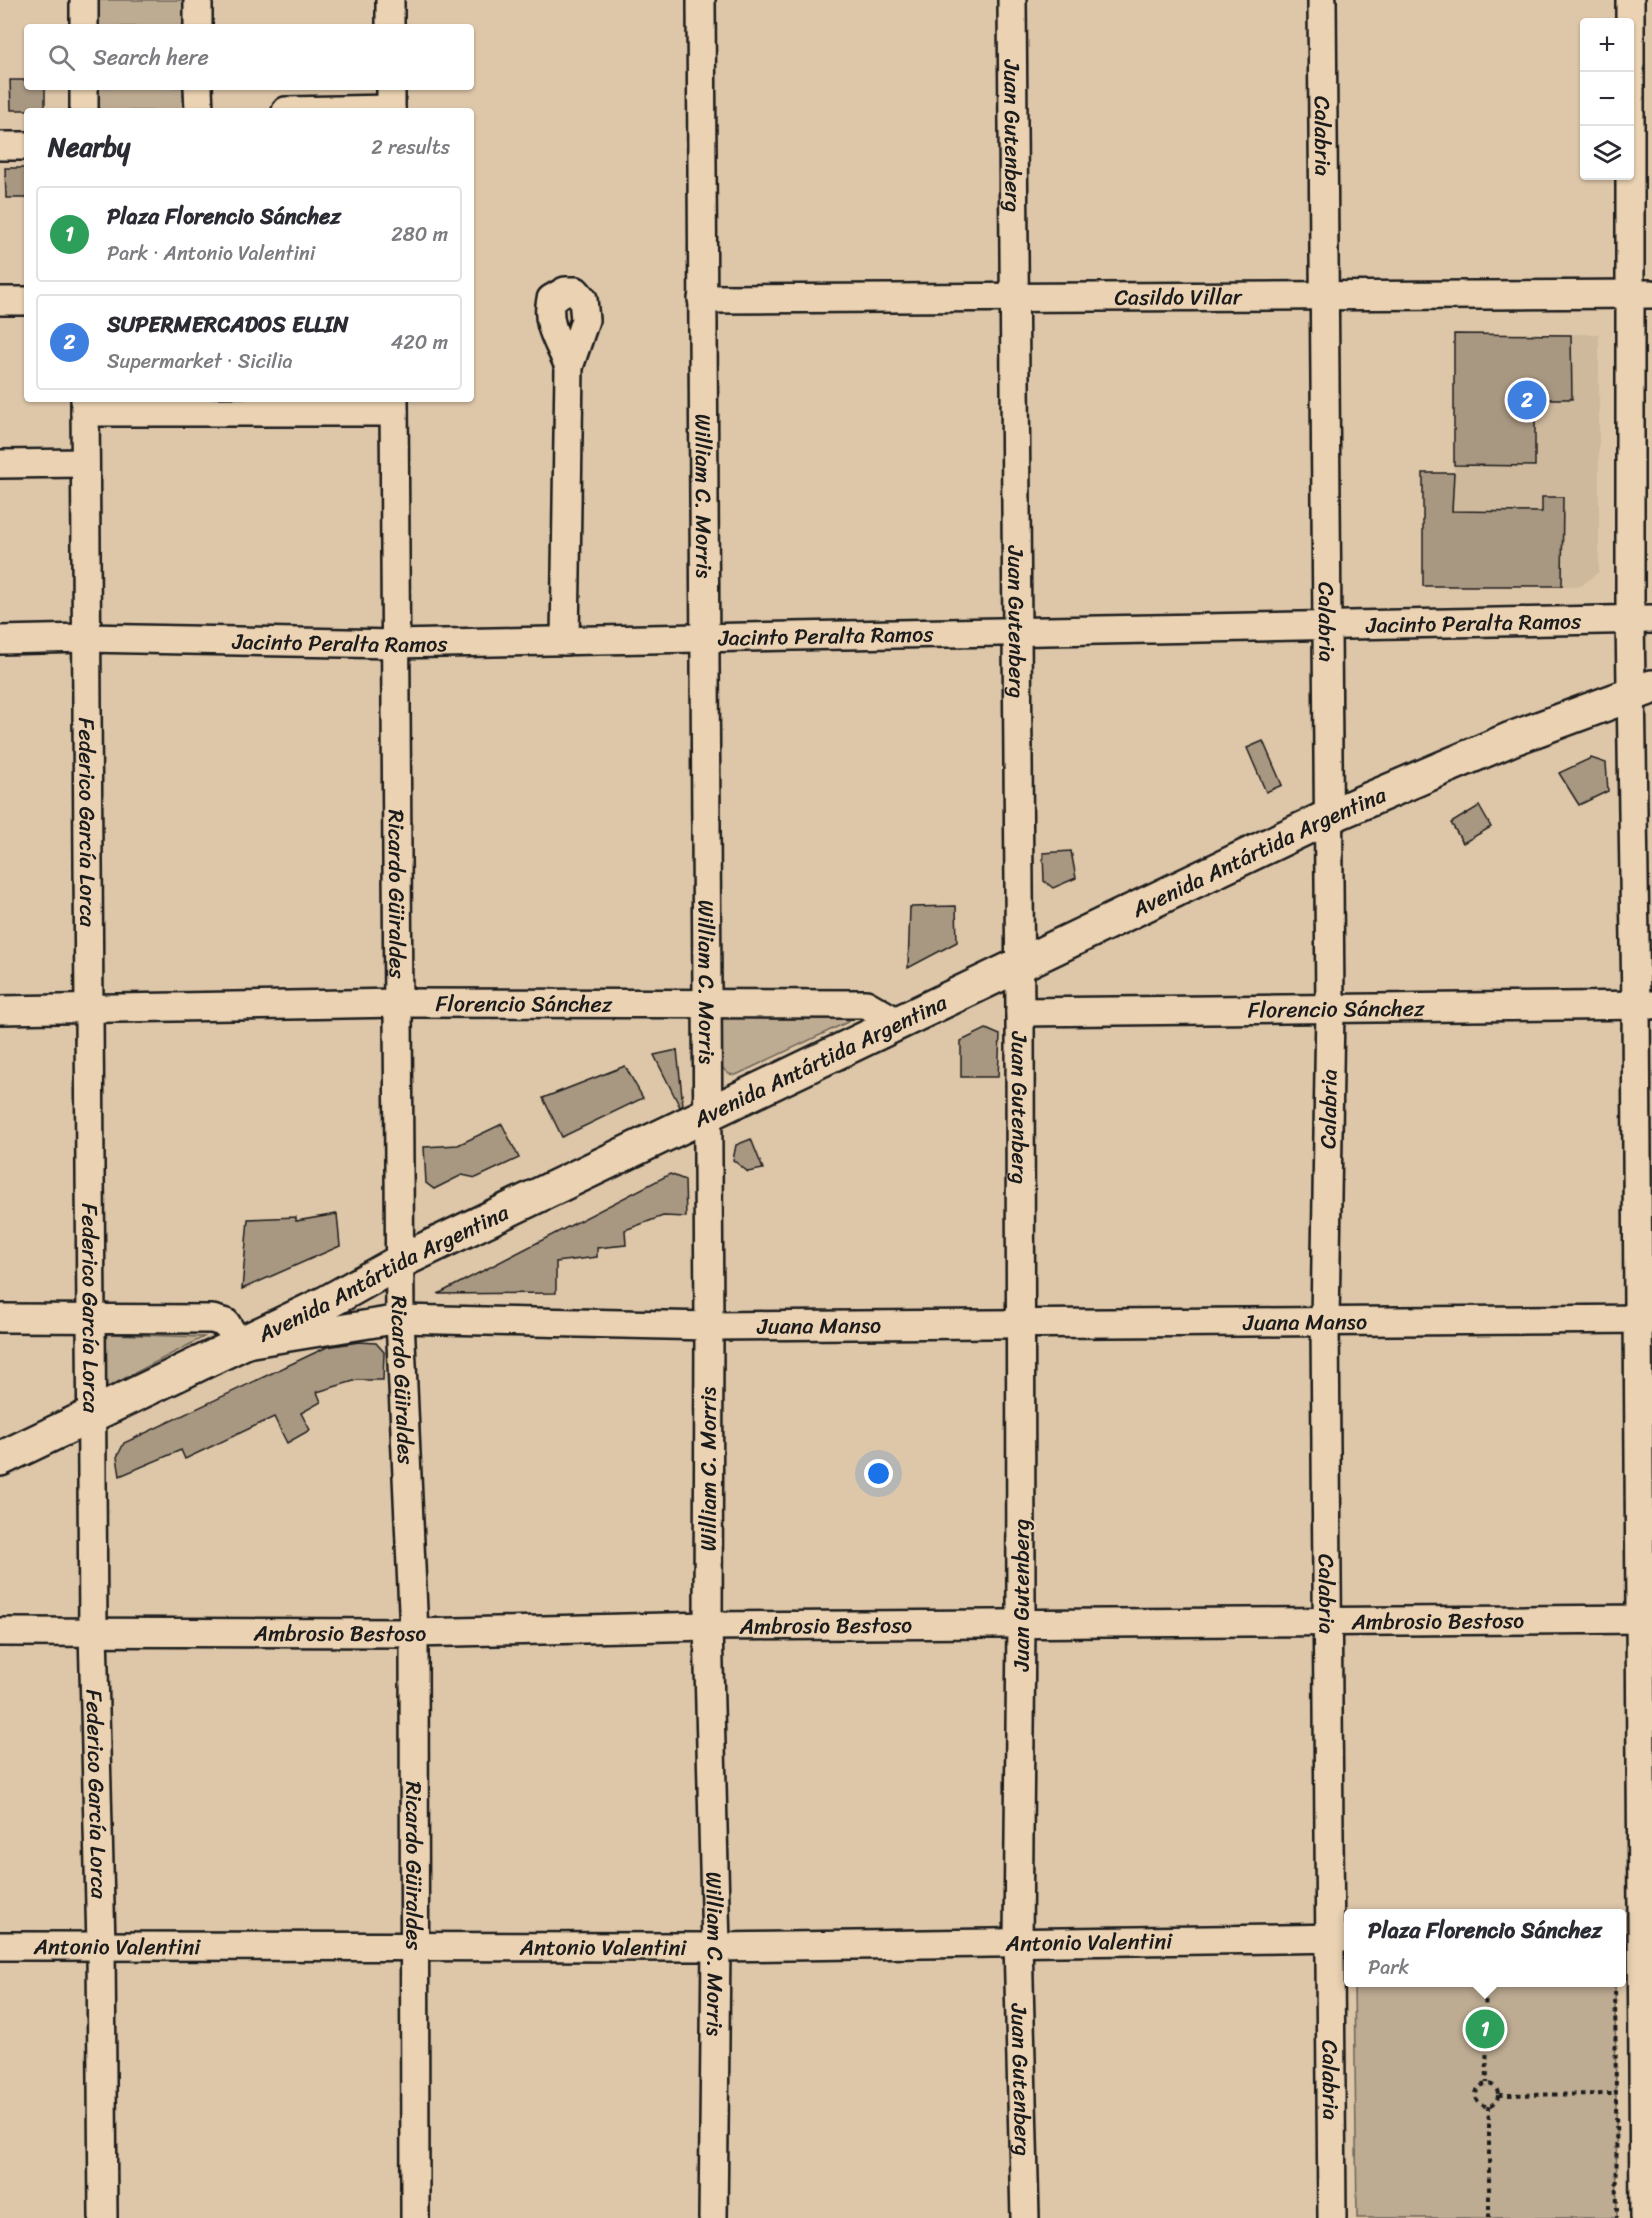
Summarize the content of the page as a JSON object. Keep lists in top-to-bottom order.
{
  "streets": {
    "main road": ["Avenida Antártida Argentina"],
    "street": [
      "Juan Gutenberg",
      "Calabria",
      "Casildo Villar",
      "William C. Morris",
      "Jacinto Peralta Ramos",
      "Federico García Lorca",
      "Ricardo Güiraldes",
      "Florencio Sánchez",
      "Juana Manso",
      "Ambrosio Bestoso",
      "Antonio Valentini"
    ]
  },
  "crossings": [
    ["Juan Gutenberg", "Casildo Villar"],
    ["Juan Gutenberg", "Jacinto Peralta Ramos"],
    ["Juan Gutenberg", "Avenida Antártida Argentina"],
    ["Juan Gutenberg", "Florencio Sánchez"],
    ["Juan Gutenberg", "Juana Manso"],
    ["Juan Gutenberg", "Ambrosio Bestoso"],
    ["Juan Gutenberg", "Antonio Valentini"],
    ["Calabria", "Casildo Villar"],
    ["Calabria", "Jacinto Peralta Ramos"],
    ["Calabria", "Avenida Antártida Argentina"],
    ["Calabria", "Florencio Sánchez"],
    ["Calabria", "Juana Manso"],
    ["Calabria", "Ambrosio Bestoso"],
    ["Calabria", "Antonio Valentini"],
    ["Casildo Villar", "William C. Morris"],
    ["William C. Morris", "Jacinto Peralta Ramos"],
    ["William C. Morris", "Avenida Antártida Argentina"],
    ["William C. Morris", "Florencio Sánchez"],
    ["William C. Morris", "Juana Manso"],
    ["William C. Morris", "Ambrosio Bestoso"],
    ["William C. Morris", "Antonio Valentini"],
    ["Jacinto Peralta Ramos", "Federico García Lorca"],
    ["Jacinto Peralta Ramos", "Ricardo Güiraldes"],
    ["Federico García Lorca", "Avenida Antártida Argentina"],
    ["Federico García Lorca", "Florencio Sánchez"],
    ["Federico García Lorca", "Ambrosio Bestoso"],
    ["Federico García Lorca", "Antonio Valentini"],
    ["Avenida Antártida Argentina", "Ricardo Güiraldes"],
    ["Avenida Antártida Argentina", "Florencio Sánchez"],
    ["Avenida Antártida Argentina", "Juana Manso"],
    ["Ricardo Güiraldes", "Florencio Sánchez"],
    ["Ricardo Güiraldes", "Juana Manso"],
    ["Ricardo Güiraldes", "Ambrosio Bestoso"],
    ["Ricardo Güiraldes", "Antonio Valentini"]
  ],
  "page": {
    "map_buttons": ["+", "−"],
    "search": "Search here",
    "heading": ["Nearby", "2 results"],
    "list": [
      {
        "mark": "1",
        "name": "Plaza Florencio Sánchez",
        "note": "Park · Antonio Valentini",
        "value": "280 m"
      },
      {
        "mark": "2",
        "name": "SUPERMERCADOS ELLIN",
        "note": "Supermarket · Sicilia",
        "value": "420 m"
      }
    ],
    "pins": ["2", "1"],
    "popup": ["Plaza Florencio Sánchez", "Park"]
  }
}
